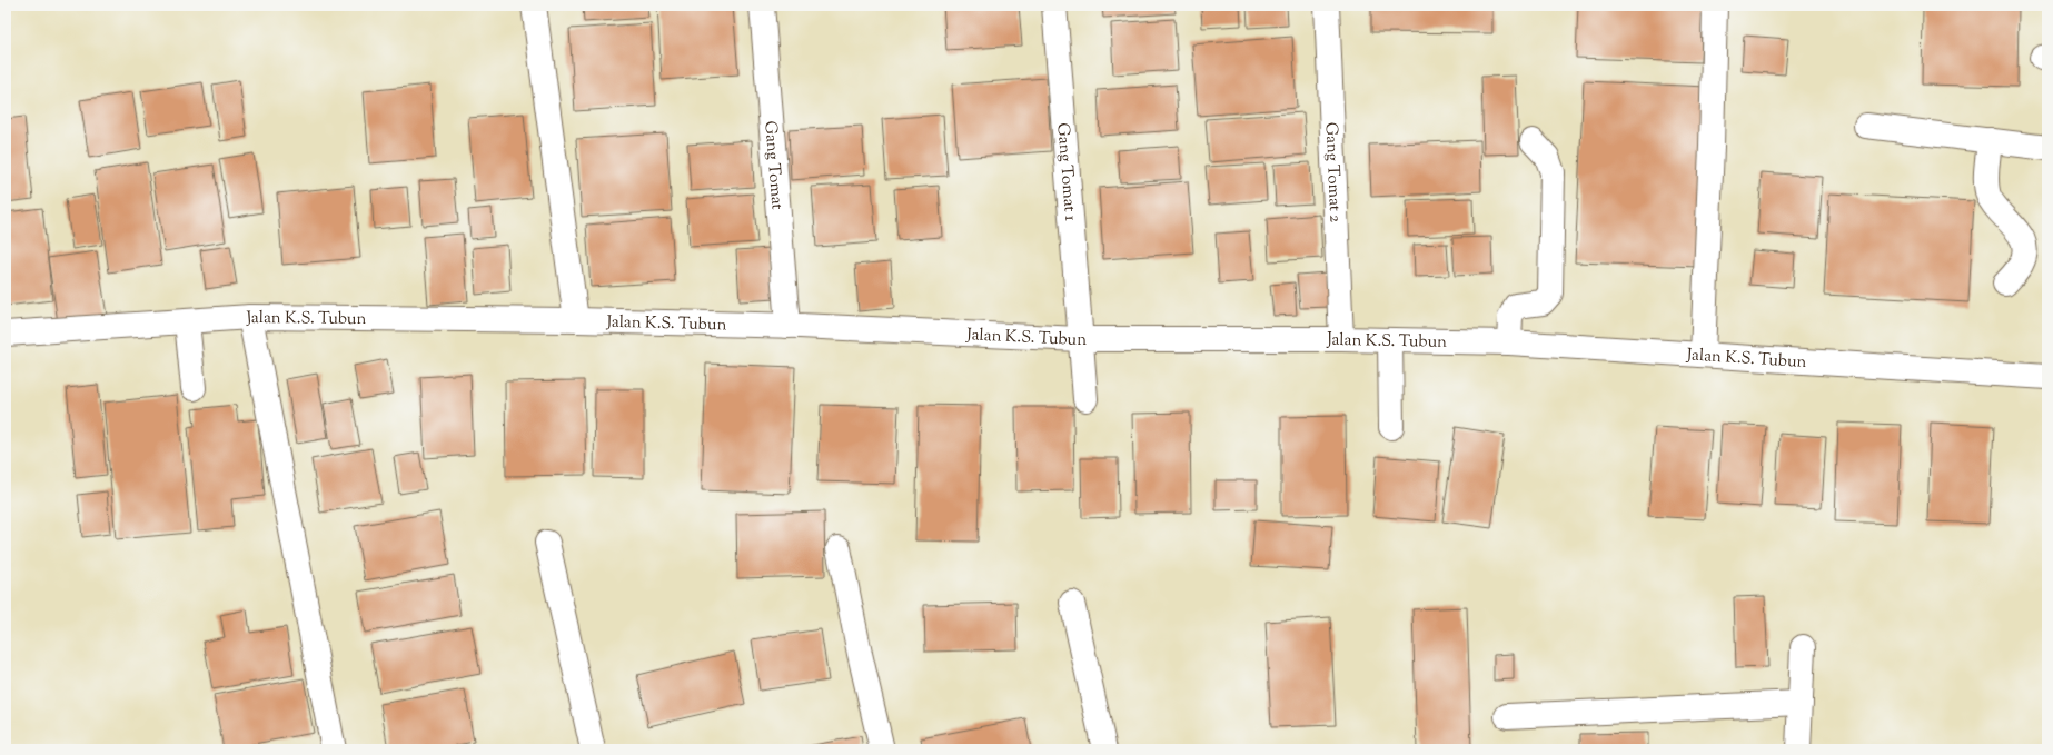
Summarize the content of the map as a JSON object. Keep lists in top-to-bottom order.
{
  "streets": {
    "street": [
      "Gang Tomat",
      "Gang Tomat 1",
      "Gang Tomat 2",
      "Jalan K.S. Tubun"
    ]
  },
  "crossings": [
    ["Gang Tomat", "Jalan K.S. Tubun"],
    ["Gang Tomat 1", "Jalan K.S. Tubun"],
    ["Gang Tomat 2", "Jalan K.S. Tubun"]
  ]
}
